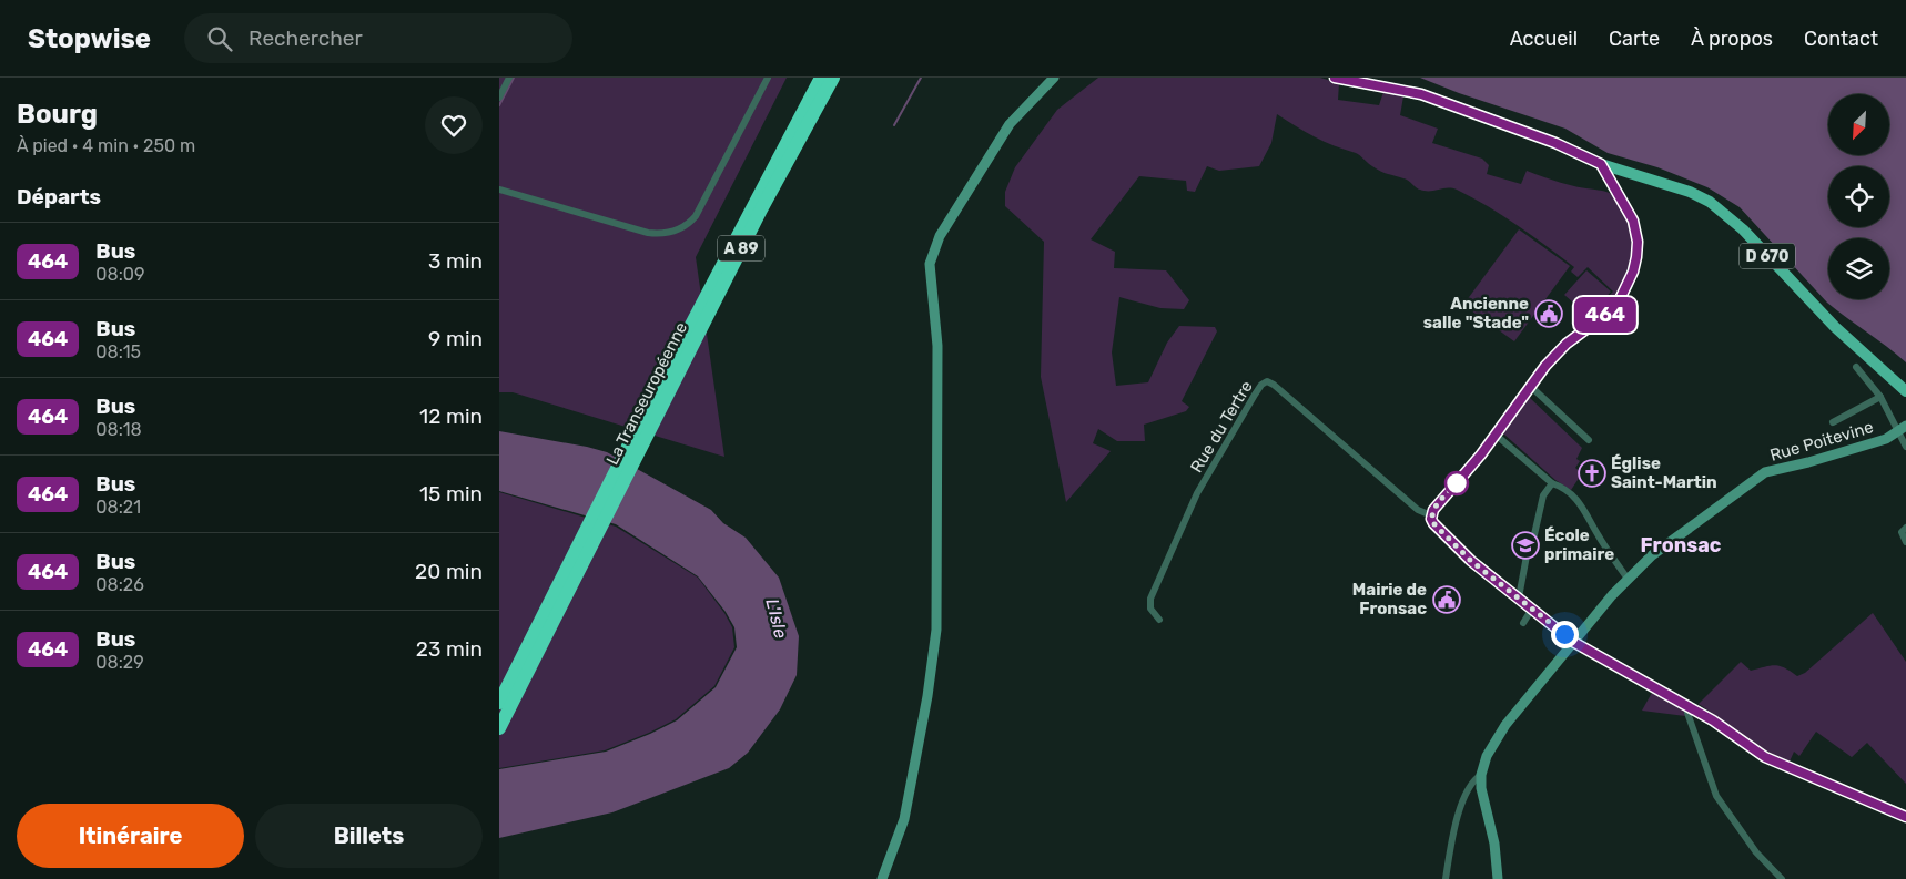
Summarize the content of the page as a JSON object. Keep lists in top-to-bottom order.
{
  "streets": {
    "highway": ["A 89", "La Transeuropéenne"],
    "main road": ["D 670"],
    "street": ["Rue du Tertre", "Rue Poitevine"]
  },
  "districts": ["Fronsac"],
  "water": ["L'Isle"],
  "places": {
    "public building": ["Ancienne salle \"Stade\"", "Mairie de Fronsac"],
    "church": ["Église Saint-Martin"],
    "school or university": ["École primaire"]
  },
  "lines": ["bus line 464"],
  "north": "bottom left",
  "page": {
    "header": "Stopwise",
    "search": "Rechercher",
    "nav": [
      "Accueil",
      "Carte",
      "À propos",
      "Contact"
    ],
    "heading": [
      ["Bourg", "À pied · 4 min · 250 m"],
      "Départs"
    ],
    "on_map": "464",
    "list": [
      {
        "mark": "464",
        "name": "Bus",
        "note": "08:09",
        "value": "3 min"
      },
      {
        "mark": "464",
        "name": "Bus",
        "note": "08:15",
        "value": "9 min"
      },
      {
        "mark": "464",
        "name": "Bus",
        "note": "08:18",
        "value": "12 min"
      },
      {
        "mark": "464",
        "name": "Bus",
        "note": "08:21",
        "value": "15 min"
      },
      {
        "mark": "464",
        "name": "Bus",
        "note": "08:26",
        "value": "20 min"
      },
      {
        "mark": "464",
        "name": "Bus",
        "note": "08:29",
        "value": "23 min"
      }
    ],
    "buttons": ["Itinéraire", "Billets"]
  }
}
